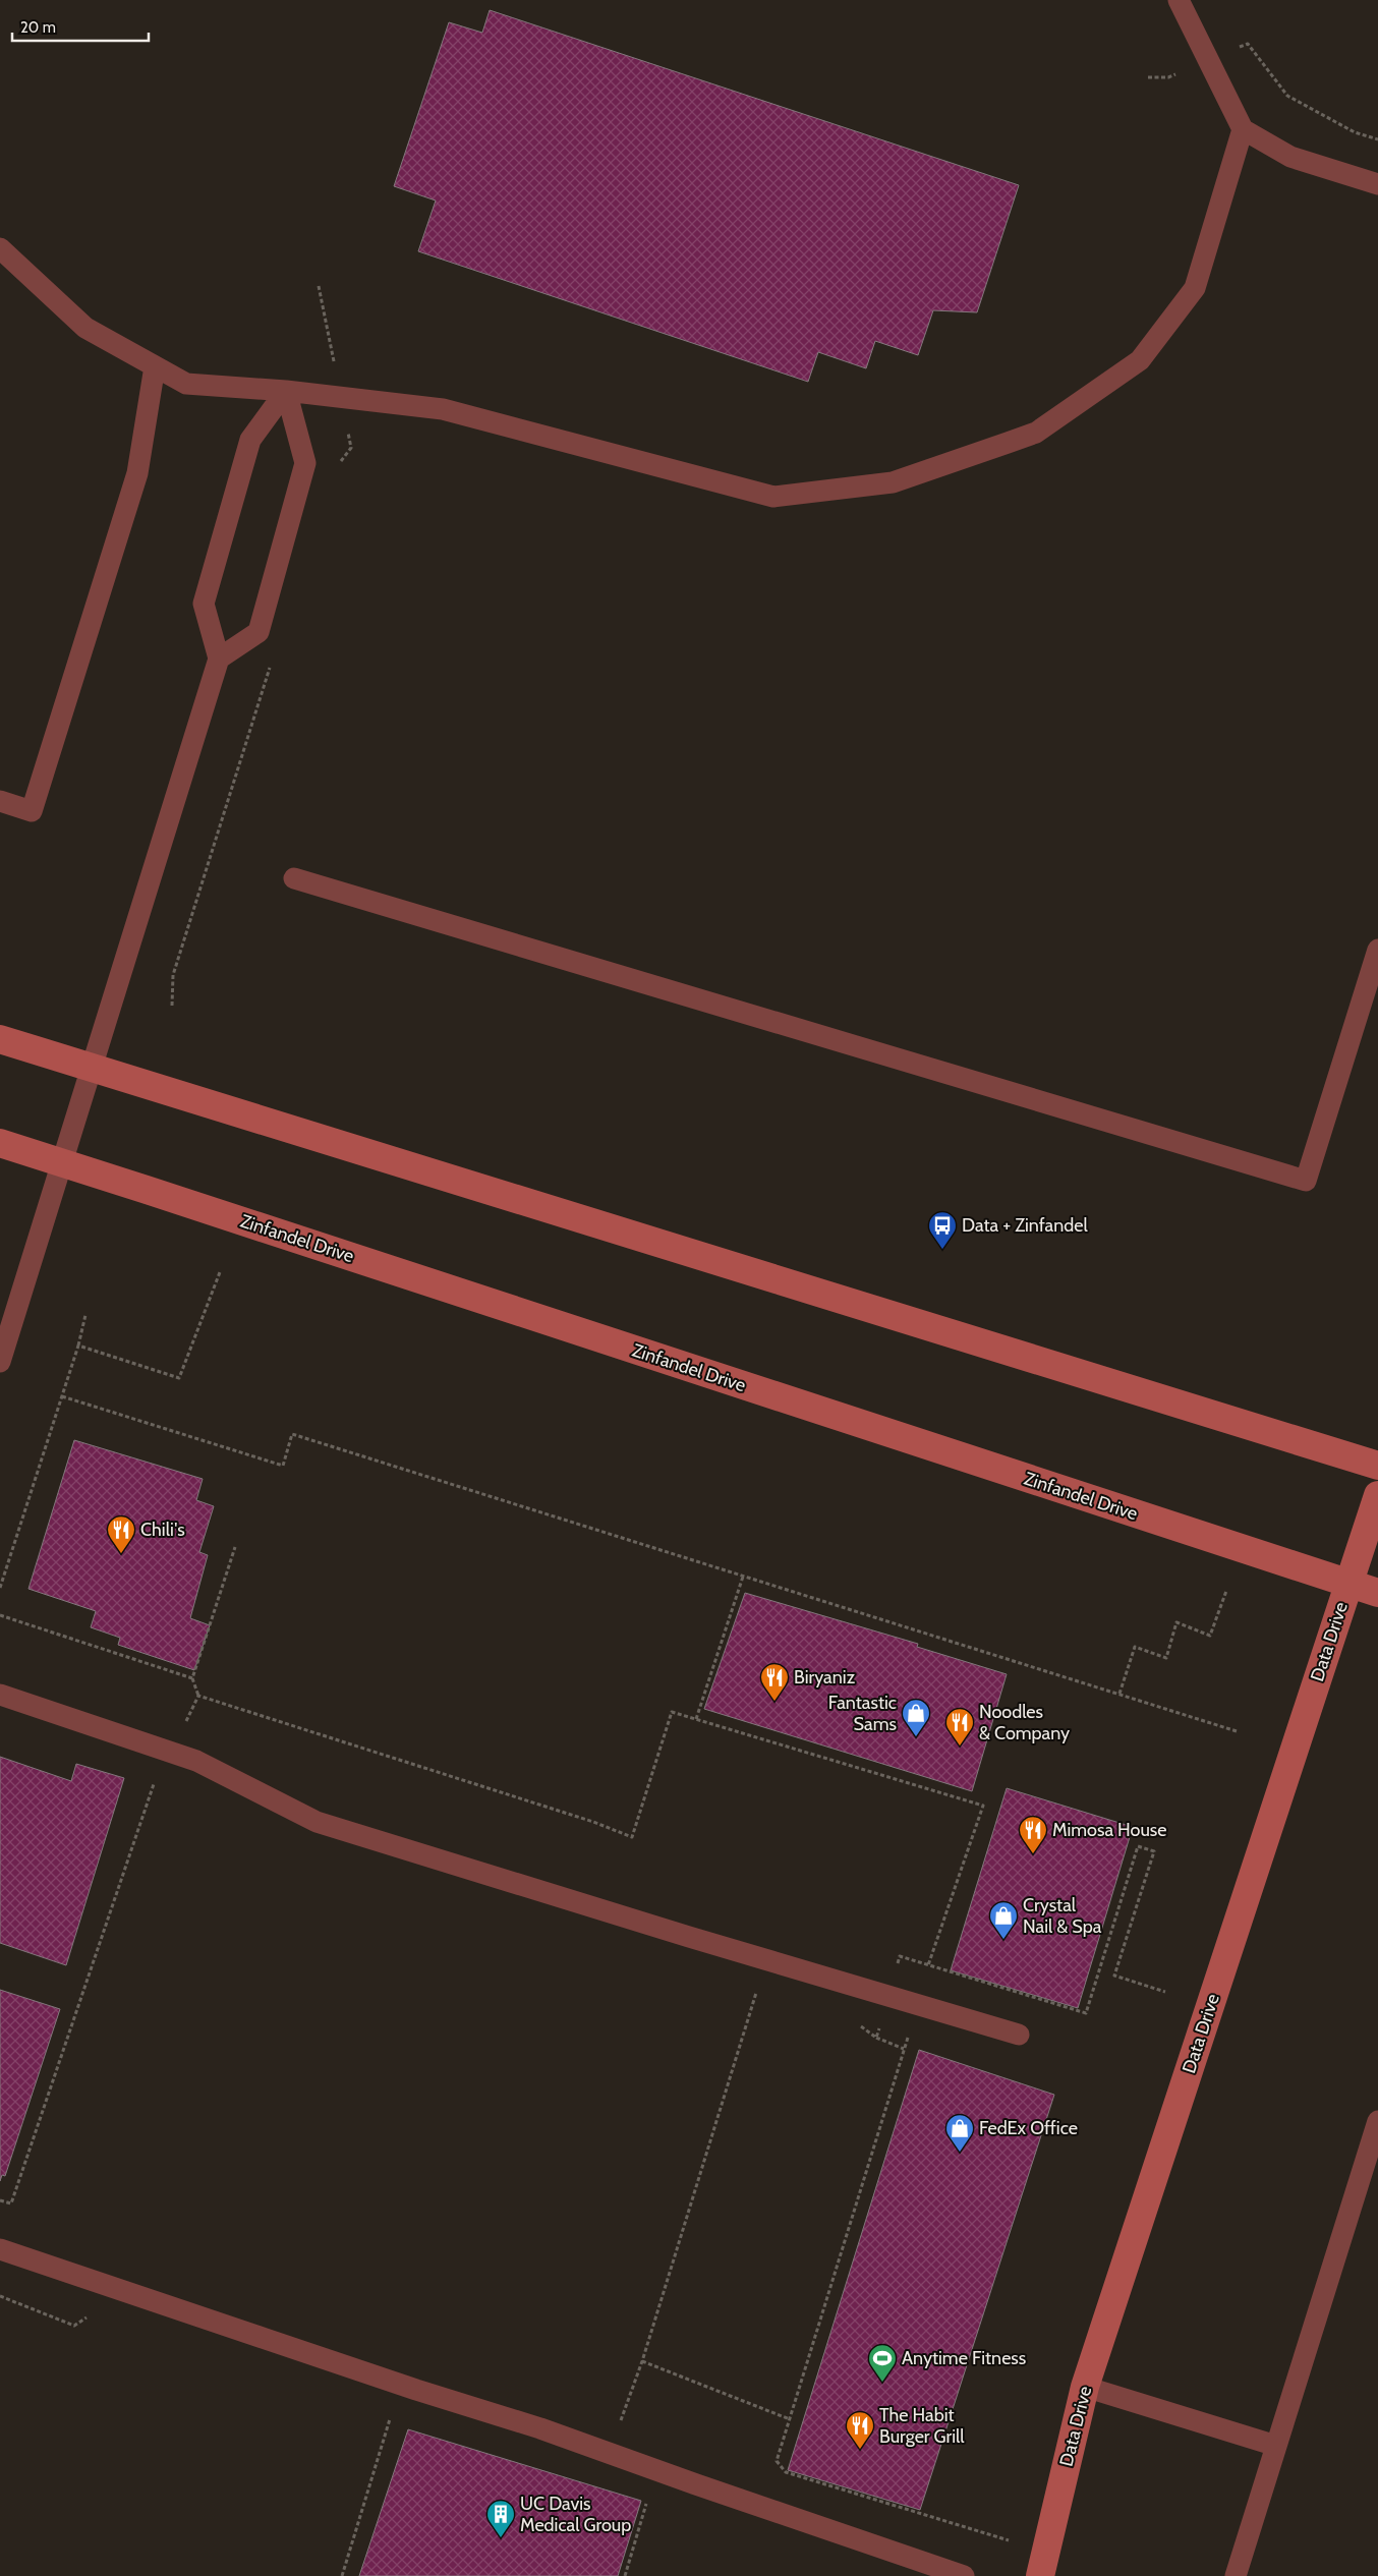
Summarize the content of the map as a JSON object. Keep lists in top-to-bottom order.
{
  "streets": {
    "main road": ["Zinfandel Drive", "Data Drive"]
  },
  "crossings": [
    ["Zinfandel Drive", "Data Drive"]
  ],
  "places": {
    "bus stop": ["Data + Zinfandel"],
    "restaurant": [
      "Chili's",
      "Biryaniz",
      "Noodles & Company",
      "Mimosa House",
      "The Habit Burger Grill"
    ],
    "shop": ["Fantastic Sams", "Crystal Nail & Spa", "FedEx Office"],
    "sports": ["Anytime Fitness"],
    "building": ["UC Davis Medical Group"]
  },
  "scale_bar": "20 m"
}
